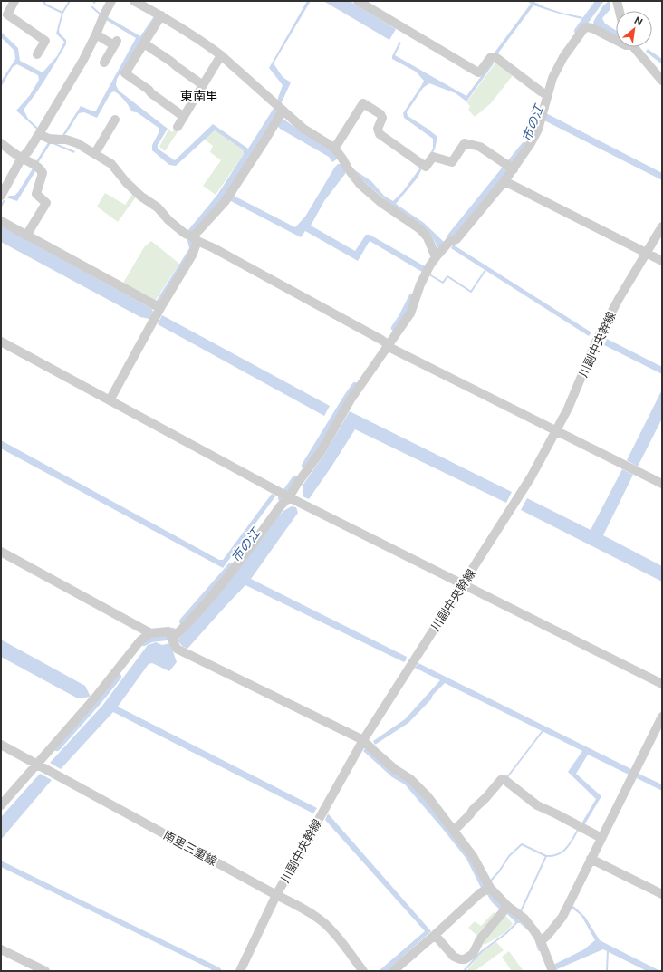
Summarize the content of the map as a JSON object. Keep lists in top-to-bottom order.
{
  "streets": {
    "street": ["川副中央幹線", "南里三重線"]
  },
  "crossings": [
    ["川副中央幹線", "南里三重線"]
  ],
  "districts": ["東南里"],
  "water": ["市の江"],
  "north": "top right"
}
